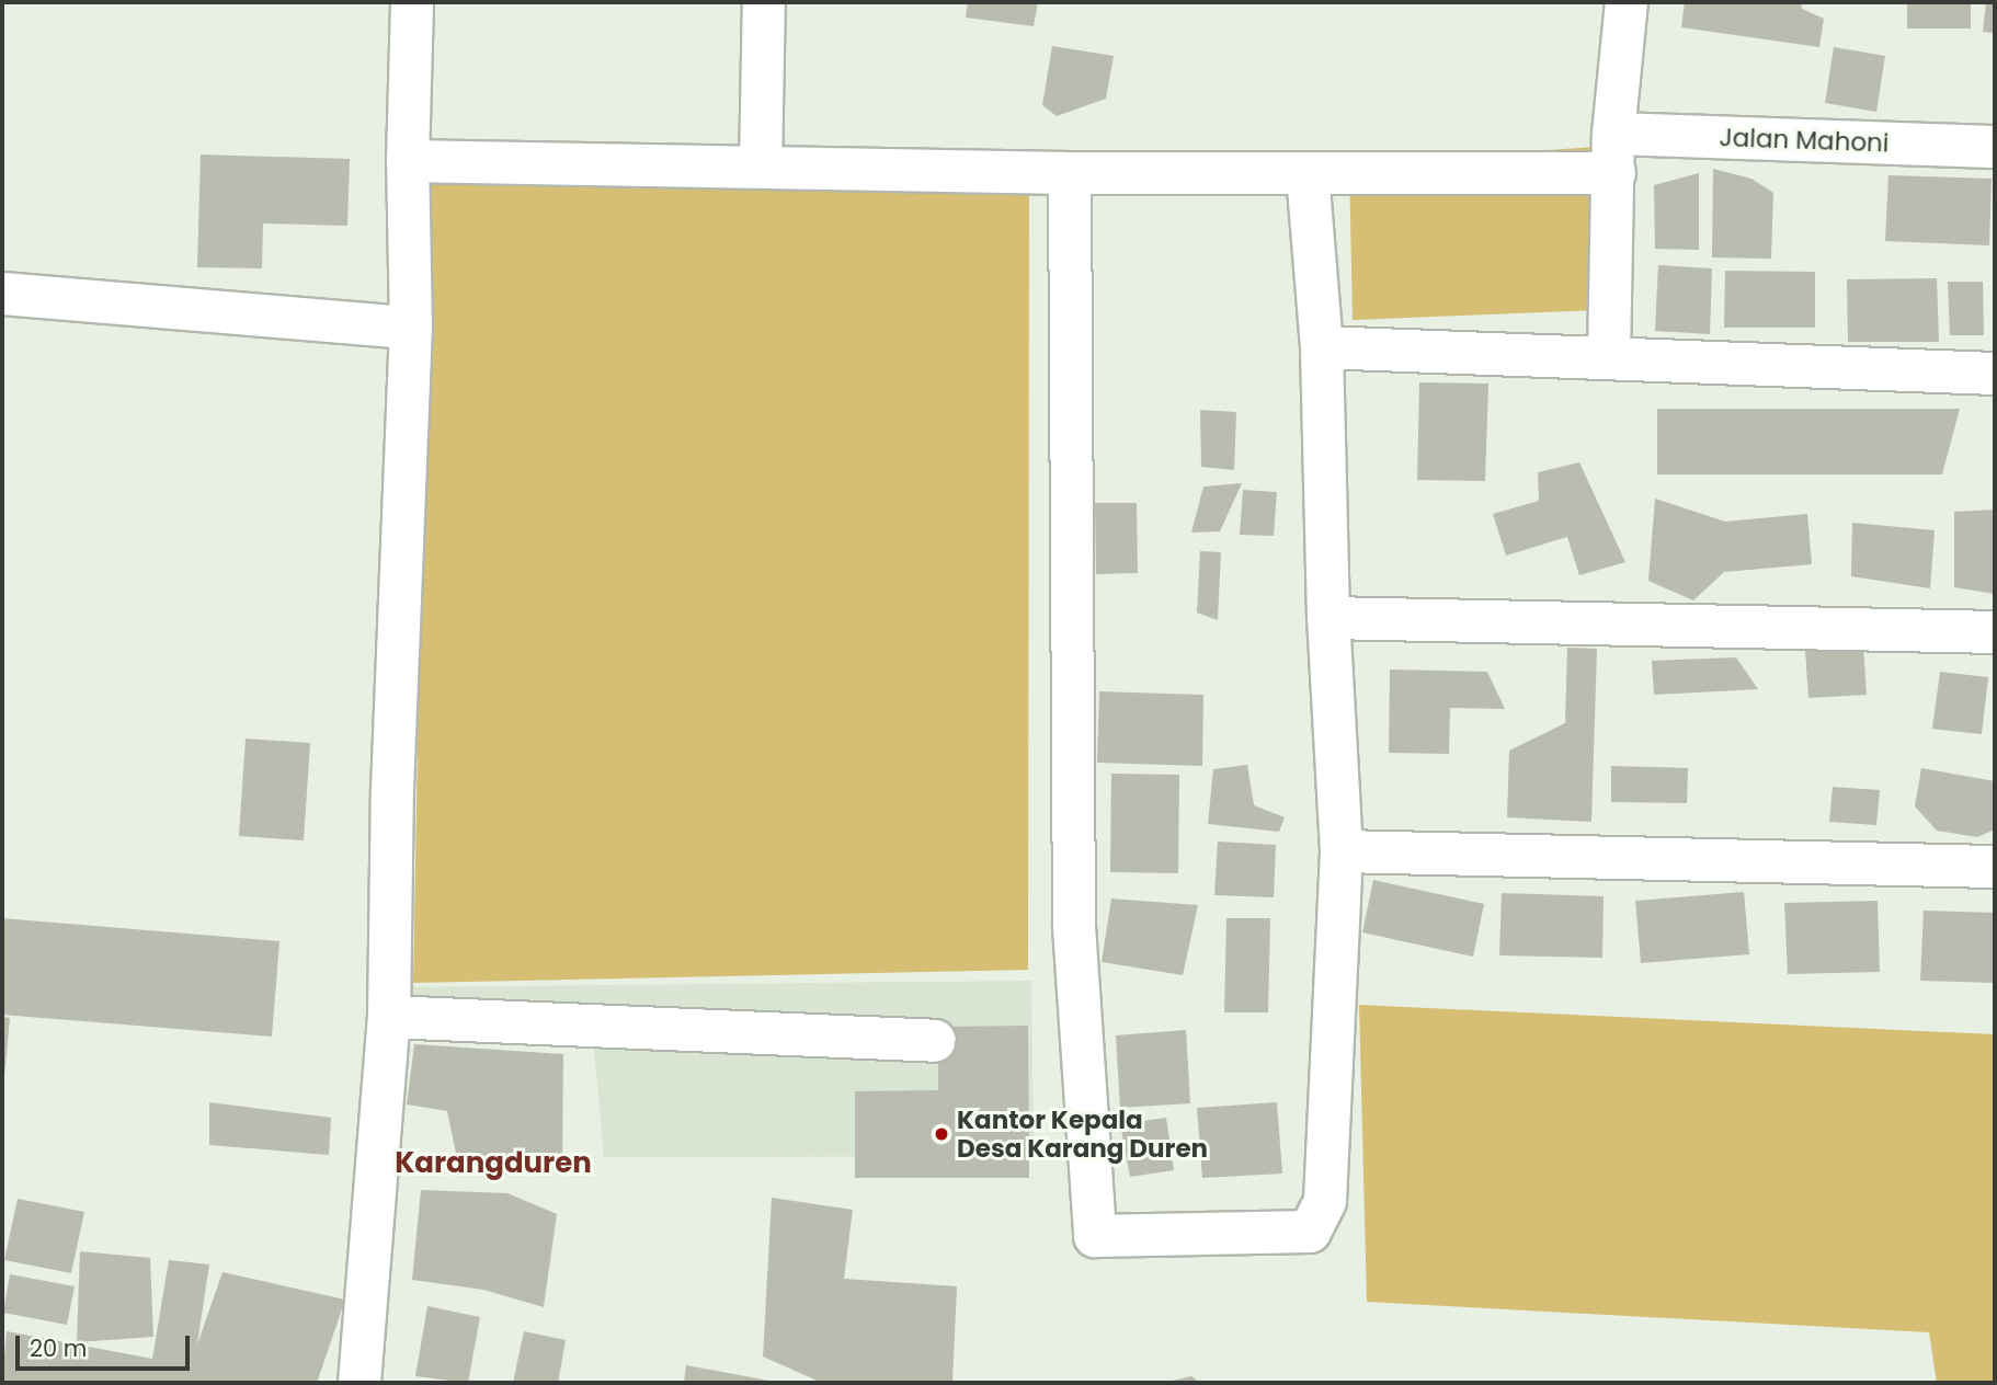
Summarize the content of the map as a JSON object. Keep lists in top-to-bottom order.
{
  "streets": {
    "street": ["Jalan Mahoni"]
  },
  "districts": ["Karangduren"],
  "places": ["Kantor Kepala Desa Karang Duren"],
  "scale_bar": "20 m"
}
